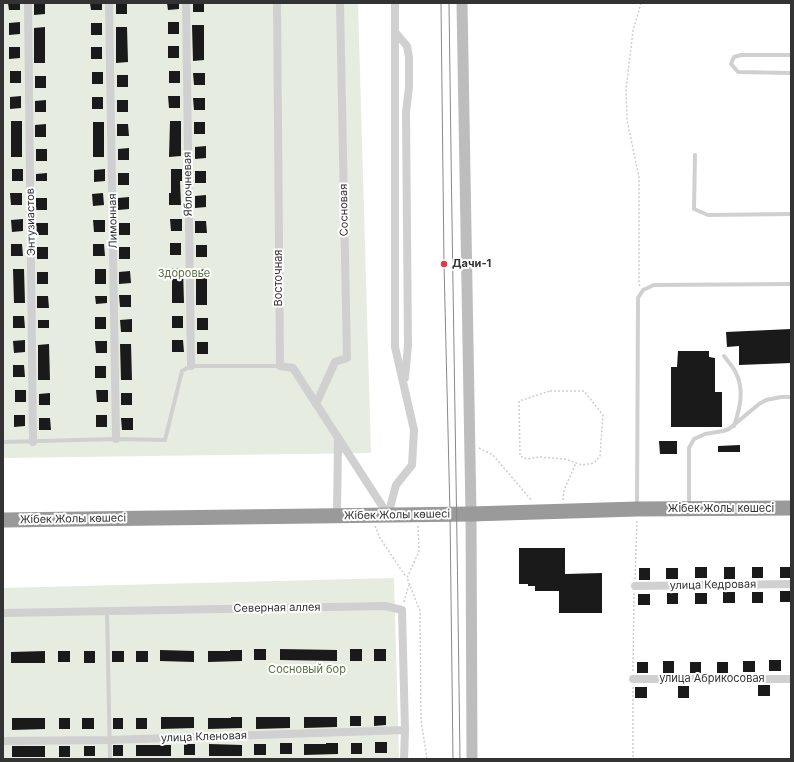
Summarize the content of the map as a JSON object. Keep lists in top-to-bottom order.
{
  "streets": {
    "highway": ["Жібек Жолы көшесі"],
    "street": [
      "Яблочневая",
      "Сосновая",
      "Лимонная",
      "Энтузиастов",
      "Восточная",
      "улица Кедровая",
      "Северная аллея",
      "улица Абрикосовая",
      "улица Кленовая"
    ]
  },
  "parks": ["Здоровье", "Сосновый бор"],
  "places": ["Дачи-1"]
}
